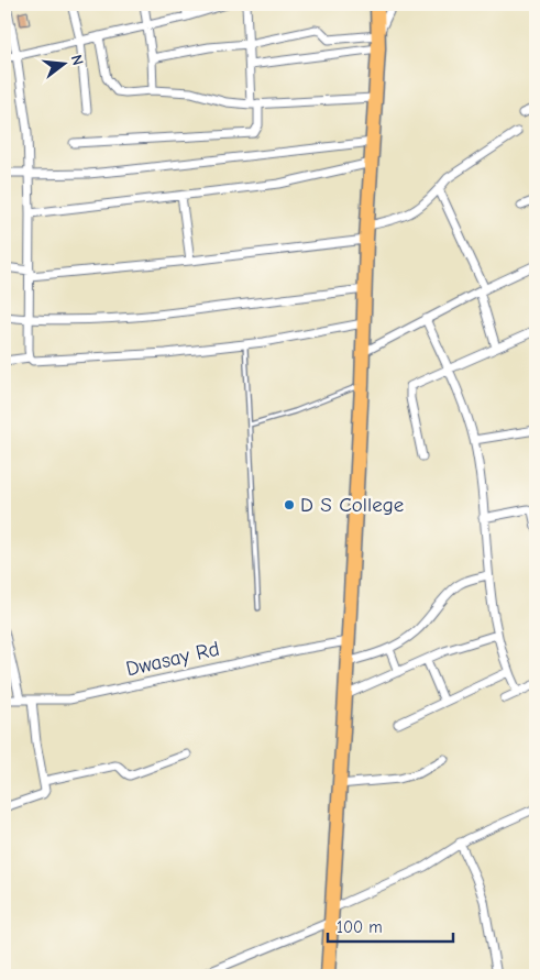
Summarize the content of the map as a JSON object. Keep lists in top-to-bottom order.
{
  "streets": {
    "street": ["Dwasay Rd"]
  },
  "places": ["D S College"],
  "scale_bar": "100 m",
  "north": "right"
}
